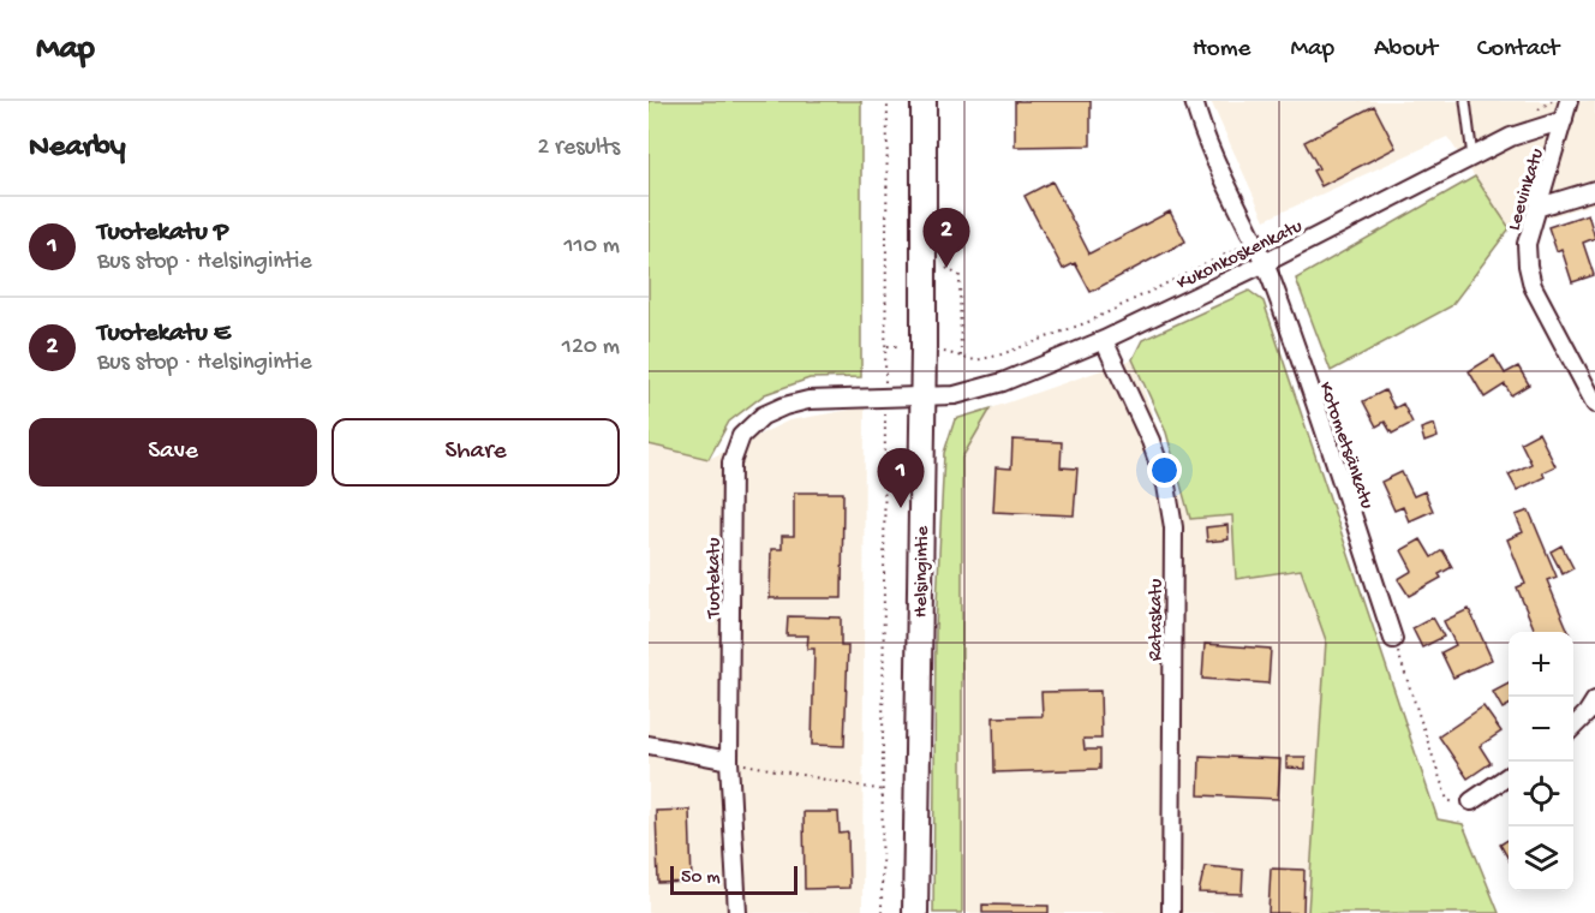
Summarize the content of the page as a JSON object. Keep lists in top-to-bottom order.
{
  "streets": {
    "main road": ["Helsingintie"],
    "street": [
      "Leevinkatu",
      "Kukonkoskenkatu",
      "Kotometsänkatu",
      "Tuotekatu",
      "Rataskatu"
    ]
  },
  "crossings": [
    ["Leevinkatu", "Kukonkoskenkatu"],
    ["Kukonkoskenkatu", "Kotometsänkatu"],
    ["Kukonkoskenkatu", "Helsingintie"],
    ["Kukonkoskenkatu", "Tuotekatu"],
    ["Kukonkoskenkatu", "Rataskatu"],
    ["Helsingintie", "Tuotekatu"]
  ],
  "scale_bar": "50 m",
  "page": {
    "header": "Map",
    "nav": [
      "Home",
      "Map",
      "About",
      "Contact"
    ],
    "heading": ["Nearby", "2 results"],
    "list": [
      {
        "mark": "1",
        "name": "Tuotekatu P",
        "note": "Bus stop · Helsingintie",
        "value": "110 m"
      },
      {
        "mark": "2",
        "name": "Tuotekatu E",
        "note": "Bus stop · Helsingintie",
        "value": "120 m"
      }
    ],
    "pins": ["2", "1"],
    "buttons": ["Save", "Share"],
    "map_buttons": ["+", "−"],
    "scale": "50 m"
  }
}
